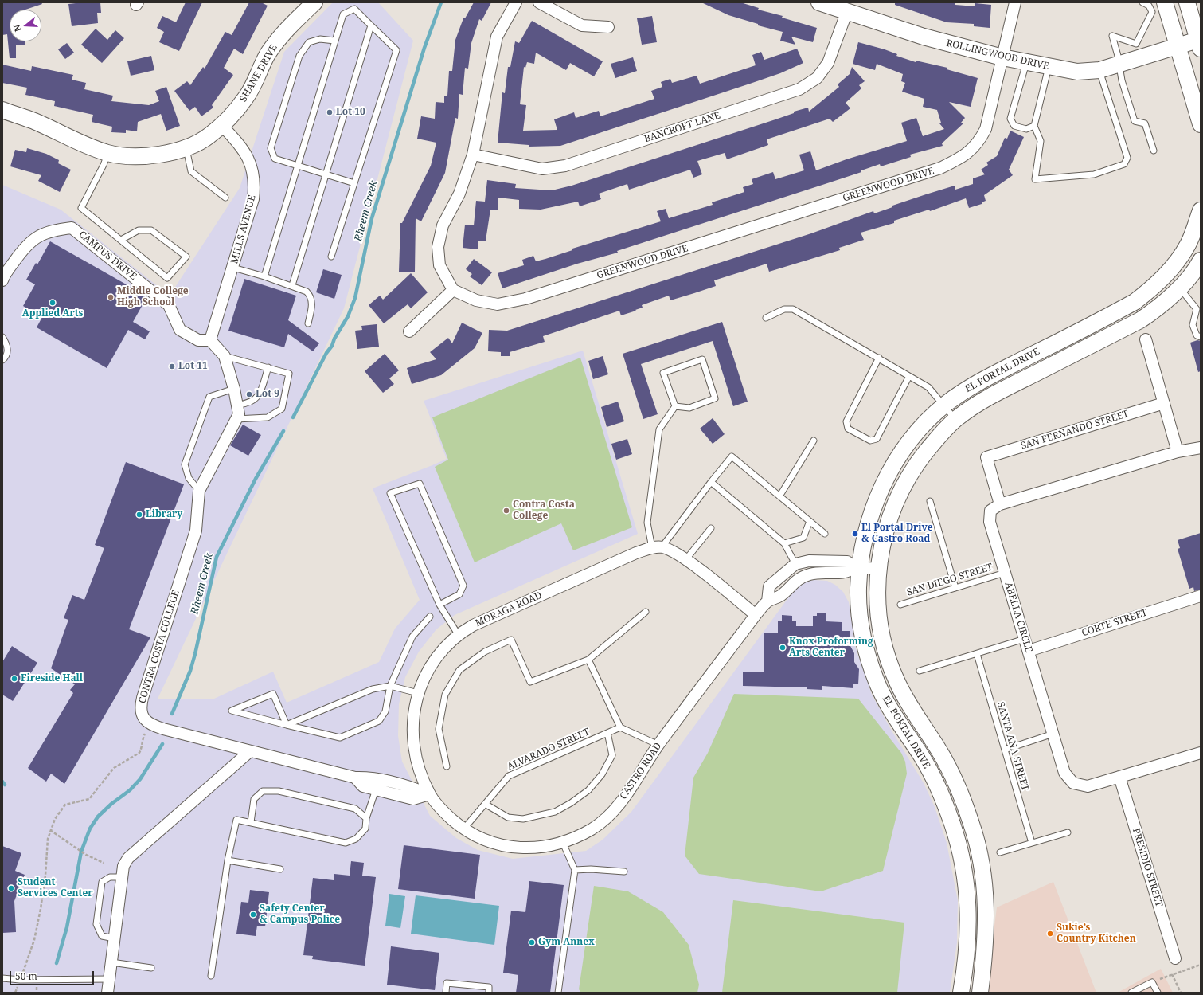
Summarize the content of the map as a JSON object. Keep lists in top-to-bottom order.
{
  "streets": {
    "main road": ["ROLLINGWOOD DRIVE", "SHANE DRIVE", "EL PORTAL DRIVE"],
    "street": [
      "BANCROFT LANE",
      "GREENWOOD DRIVE",
      "MILLS AVENUE",
      "CAMPUS DRIVE",
      "SAN FERNANDO STREET",
      "MORAGA ROAD",
      "ABELLA CIRCLE",
      "CORTE STREET",
      "CONTRA COSTA COLLEGE",
      "CASTRO ROAD",
      "PRESIDIO STREET"
    ],
    "lane": ["SAN DIEGO STREET", "SANTA ANA STREET", "ALVARADO STREET"]
  },
  "crossings": [
    ["ROLLINGWOOD DRIVE", "BANCROFT LANE"],
    ["ROLLINGWOOD DRIVE", "GREENWOOD DRIVE"],
    ["SHANE DRIVE", "MILLS AVENUE"],
    ["MILLS AVENUE", "CAMPUS DRIVE"],
    ["EL PORTAL DRIVE", "CASTRO ROAD"],
    ["SAN FERNANDO STREET", "ABELLA CIRCLE"],
    ["SAN DIEGO STREET", "ABELLA CIRCLE"],
    ["MORAGA ROAD", "CONTRA COSTA COLLEGE"],
    ["MORAGA ROAD", "ALVARADO STREET"],
    ["MORAGA ROAD", "CASTRO ROAD"],
    ["ABELLA CIRCLE", "CORTE STREET"],
    ["ABELLA CIRCLE", "PRESIDIO STREET"],
    ["ALVARADO STREET", "CASTRO ROAD"]
  ],
  "water": ["Rheem Creek"],
  "places": [
    "Lot 10",
    "Middle College High School",
    "Applied Arts",
    "Lot 11",
    "Lot 9",
    "Contra Costa College",
    "Library",
    "El Portal Drive & Castro Road",
    "Knox Proforming Arts Center",
    "Fireside Hall",
    "Student Services Center",
    "Safety Center & Campus Police",
    "Sukie’s Country Kitchen",
    "Gym Annex"
  ],
  "scale_bar": "50 m",
  "north": "left"
}
